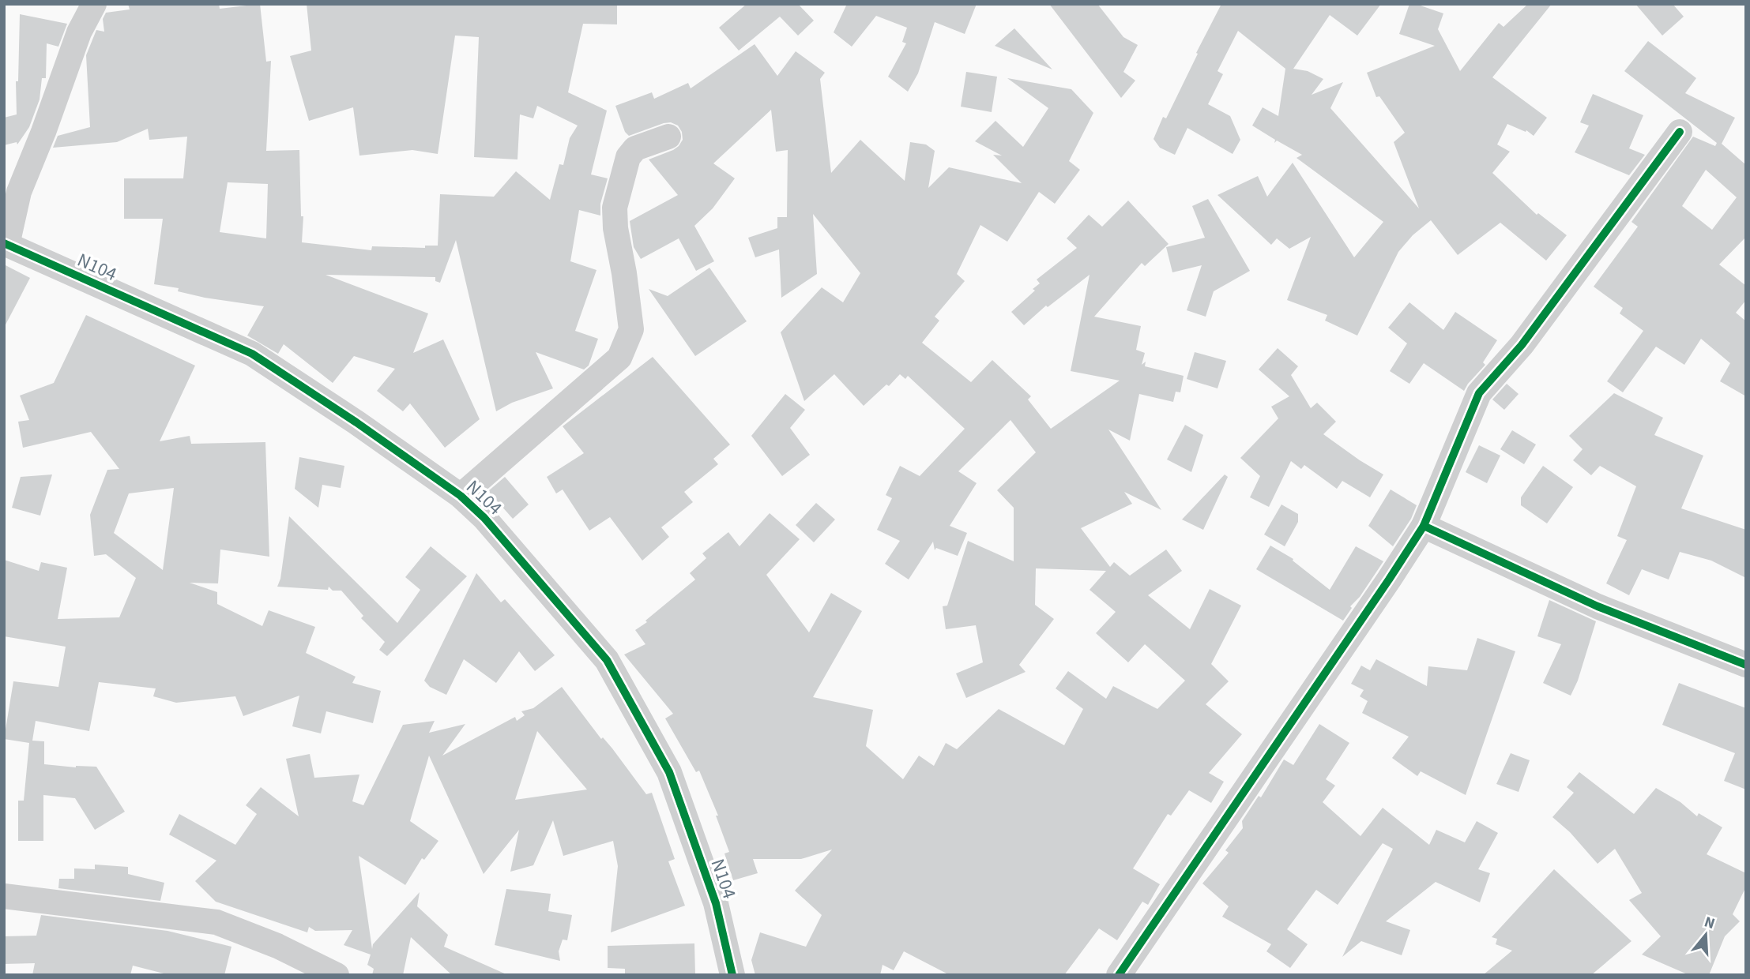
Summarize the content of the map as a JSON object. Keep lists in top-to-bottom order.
{
  "streets": {
    "street": ["N104"]
  },
  "north": "top"
}
